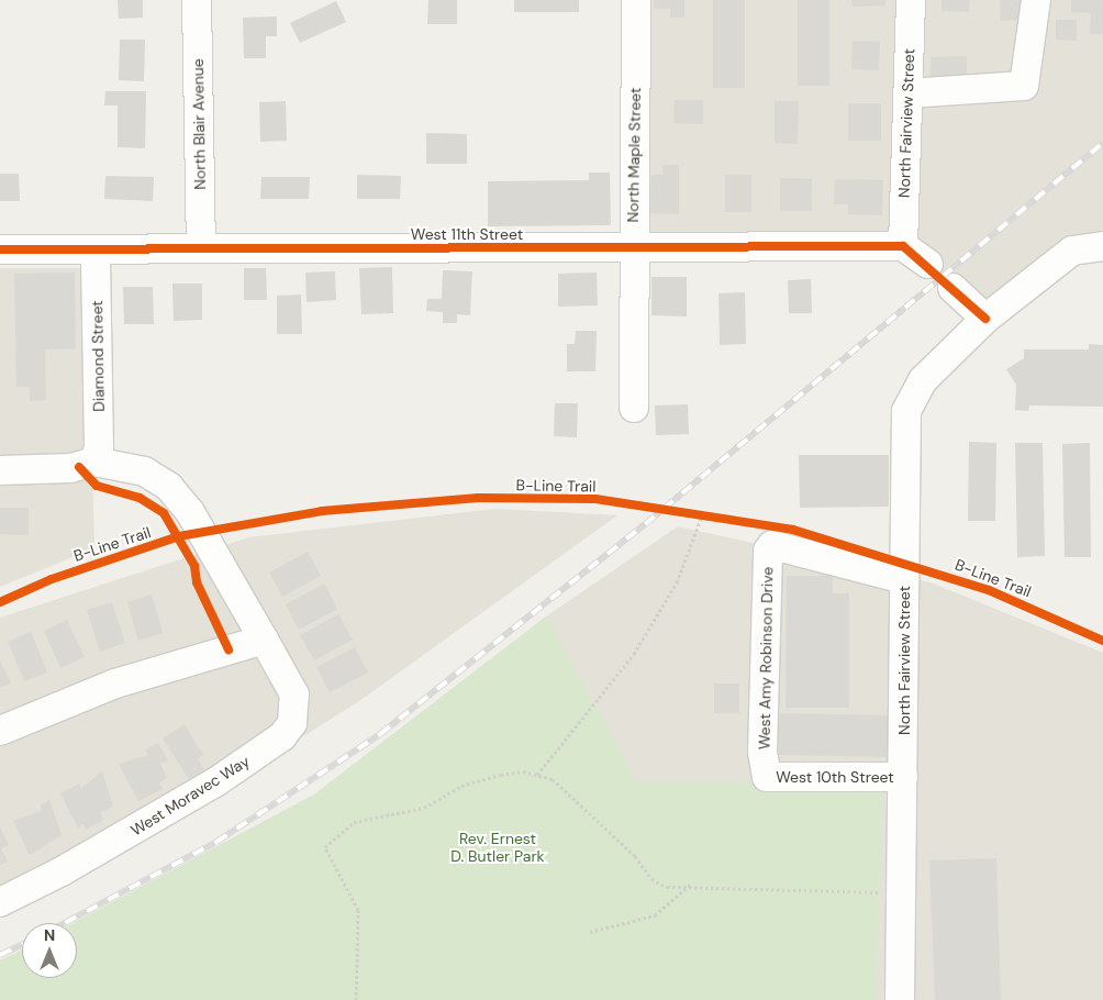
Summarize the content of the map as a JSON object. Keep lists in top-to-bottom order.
{
  "streets": {
    "street": [
      "North Fairview Street",
      "North Blair Avenue",
      "North Maple Street",
      "West 11th Street",
      "Diamond Street",
      "West Amy Robinson Drive",
      "West 10th Street",
      "West Moravec Way"
    ],
    "cycle path": ["B-Line Trail"]
  },
  "crossings": [
    ["North Fairview Street", "West 11th Street"],
    ["North Fairview Street", "West Amy Robinson Drive"],
    ["North Fairview Street", "West 10th Street"],
    ["North Blair Avenue", "West 11th Street"],
    ["North Maple Street", "West 11th Street"],
    ["West 11th Street", "Diamond Street"],
    ["Diamond Street", "West Moravec Way"],
    ["West Amy Robinson Drive", "West 10th Street"]
  ],
  "parks": ["Rev. Ernest D. Butler Park"],
  "north": "top"
}
